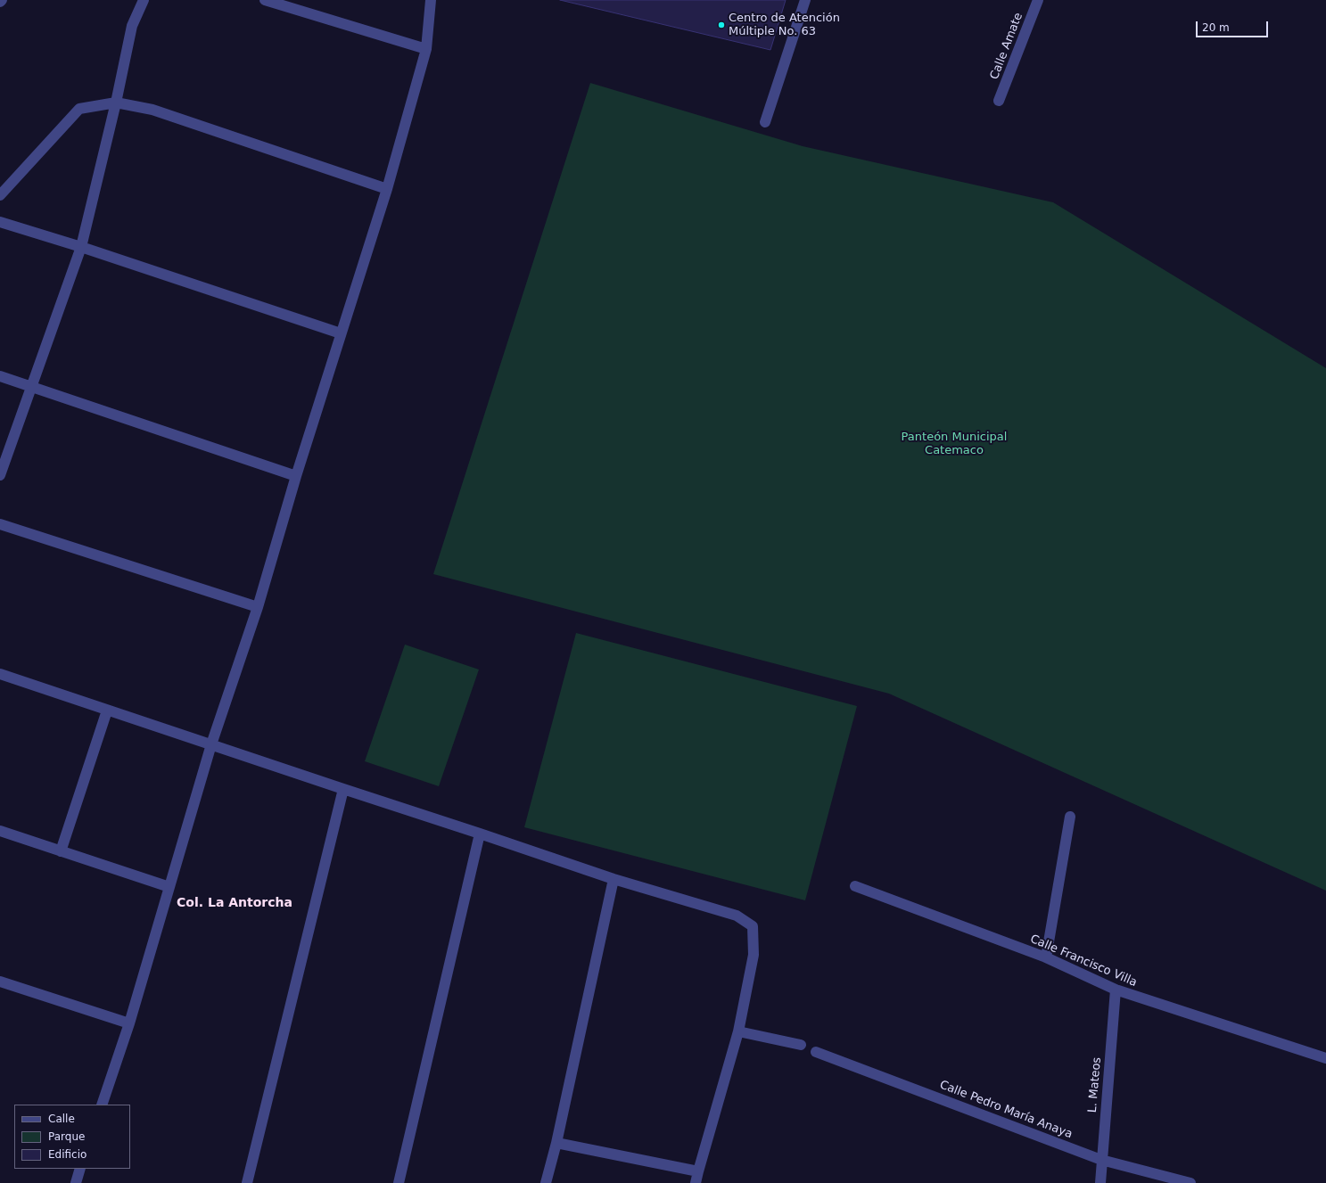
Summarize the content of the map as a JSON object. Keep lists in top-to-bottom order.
{
  "streets": {
    "street": [
      "Calle Amate",
      "Calle Francisco Villa",
      "L. Mateos",
      "Calle Pedro María Anaya"
    ]
  },
  "crossings": [
    ["Calle Francisco Villa", "L. Mateos"],
    ["L. Mateos", "Calle Pedro María Anaya"]
  ],
  "districts": ["Col. La Antorcha"],
  "parks": ["Panteón Municipal Catemaco"],
  "places": ["Centro de Atención Múltiple No. 63"],
  "legend": ["Calle", "Parque", "Edificio"],
  "scale_bar": "20 m"
}
